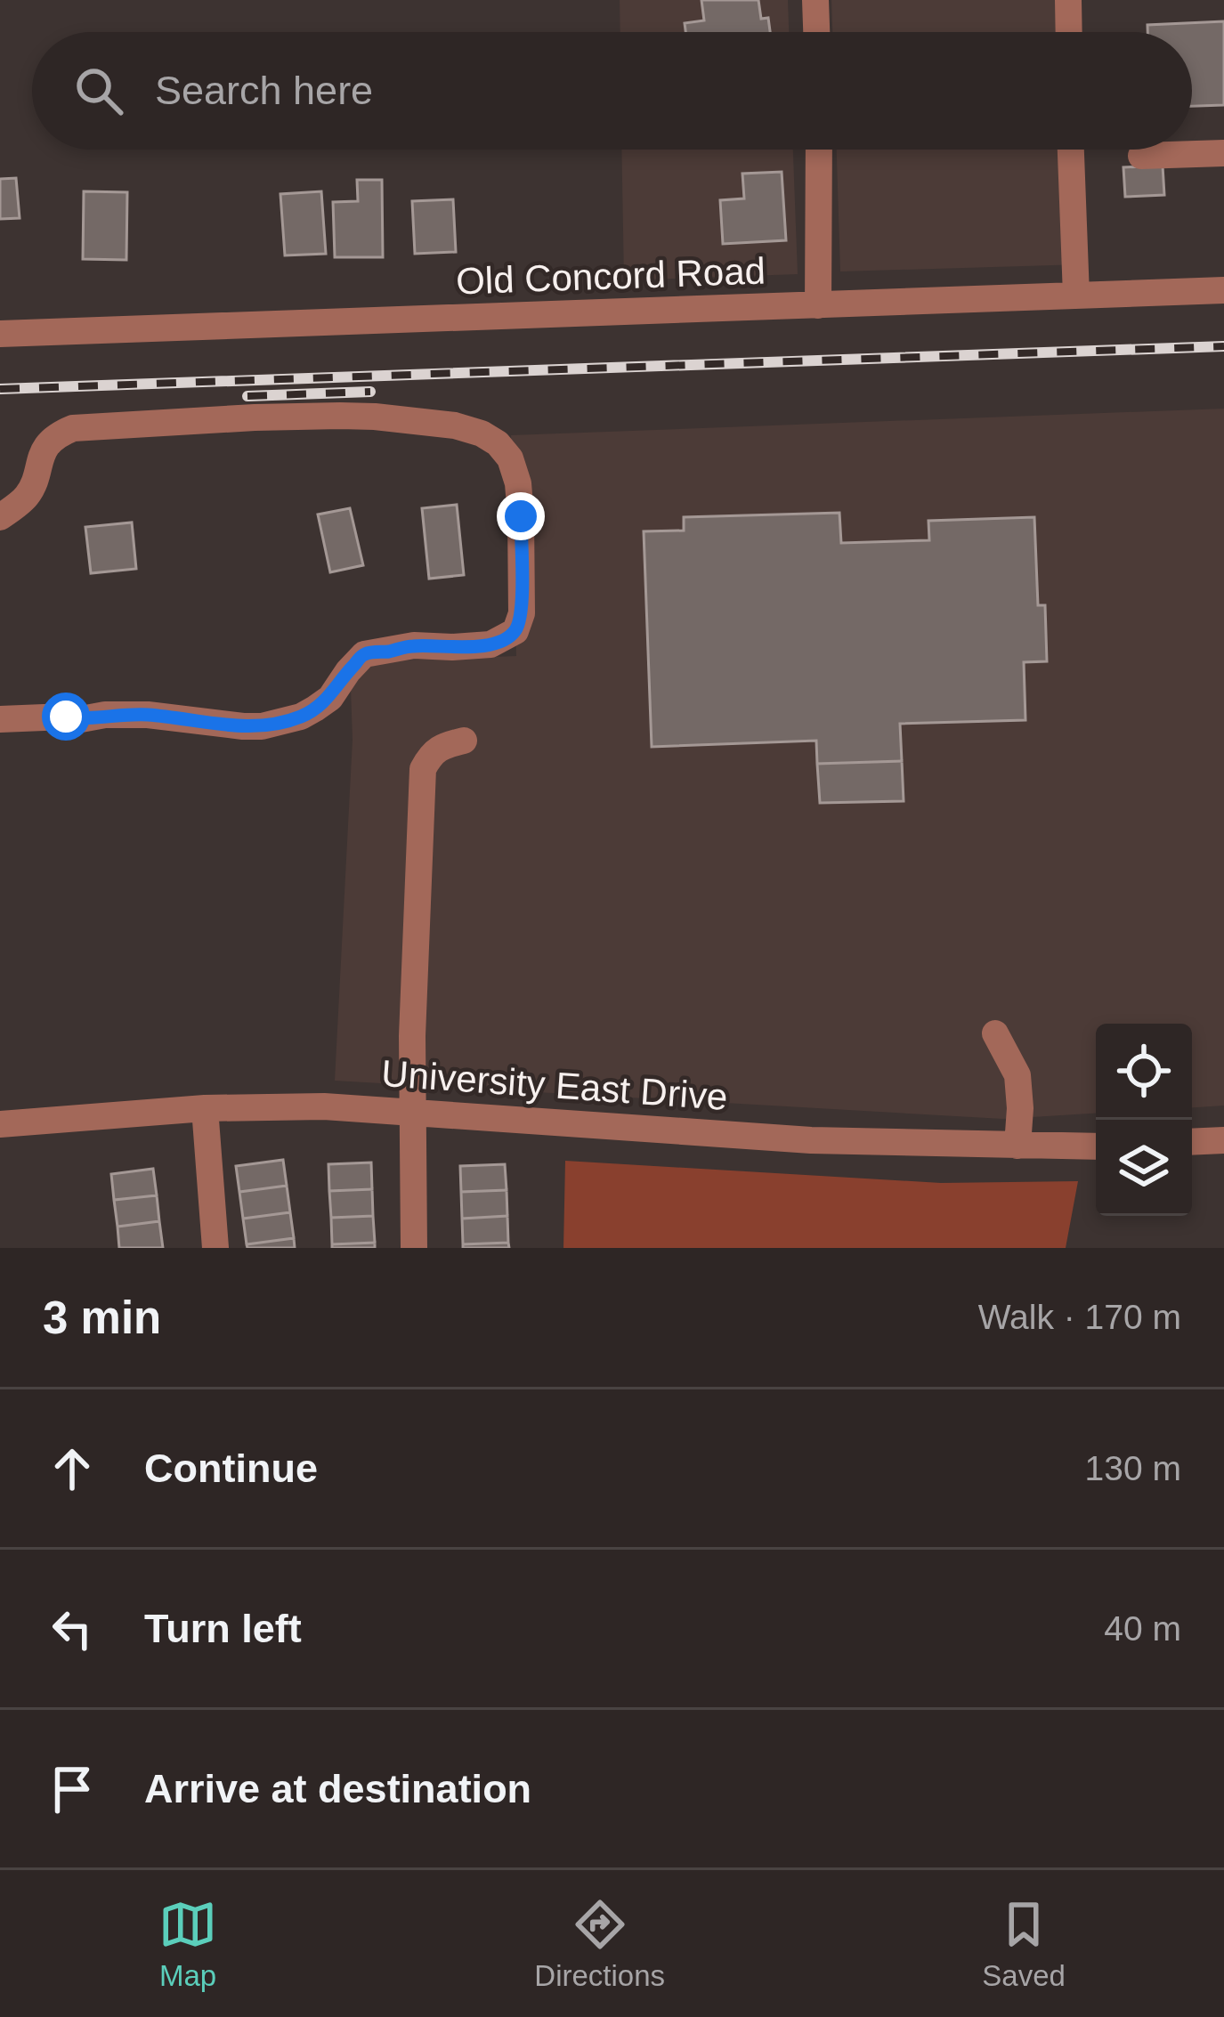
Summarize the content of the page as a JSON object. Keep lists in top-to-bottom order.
{
  "streets": {
    "street": ["Old Concord Road", "University East Drive"]
  },
  "page": {
    "search": "Search here",
    "heading": ["3 min", "Walk · 170 m"],
    "list": [
      ["Continue", "130 m"],
      ["Turn left", "40 m"],
      "Arrive at destination"
    ],
    "nav": ["Map", "Directions", "Saved"]
  }
}
